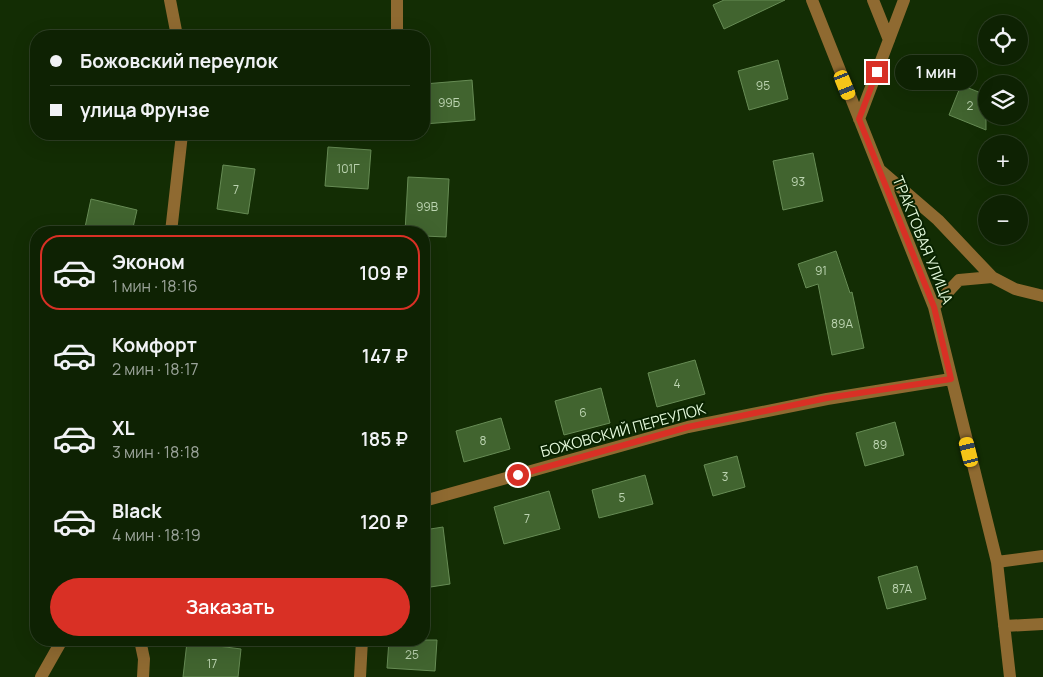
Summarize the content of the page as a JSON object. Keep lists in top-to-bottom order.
{
  "streets": {
    "street": ["ТРАКТОВАЯ УЛИЦА", "БОЖОВСКИЙ ПЕРЕУЛОК"]
  },
  "crossings": [
    ["ТРАКТОВАЯ УЛИЦА", "БОЖОВСКИЙ ПЕРЕУЛОК"]
  ],
  "house_numbers": [
    "95",
    "99Б",
    "2",
    "101Г",
    "93",
    "7",
    "99В",
    "91",
    "89А",
    "4",
    "6",
    "8",
    "89",
    "3",
    "5",
    "7",
    "87А",
    "25",
    "17"
  ],
  "page": {
    "map_buttons": ["+", "−"],
    "banner": ["Божовский переулок", "улица Фрунзе"],
    "bubble": "1 мин",
    "list": [
      {
        "name": "Эконом",
        "note": "1 мин · 18:16",
        "value": "109 ₽"
      },
      {
        "name": "Комфорт",
        "note": "2 мин · 18:17",
        "value": "147 ₽"
      },
      {
        "name": "XL",
        "note": "3 мин · 18:18",
        "value": "185 ₽"
      },
      {
        "name": "Black",
        "note": "4 мин · 18:19",
        "value": "120 ₽"
      }
    ],
    "buttons": "Заказать"
  }
}
